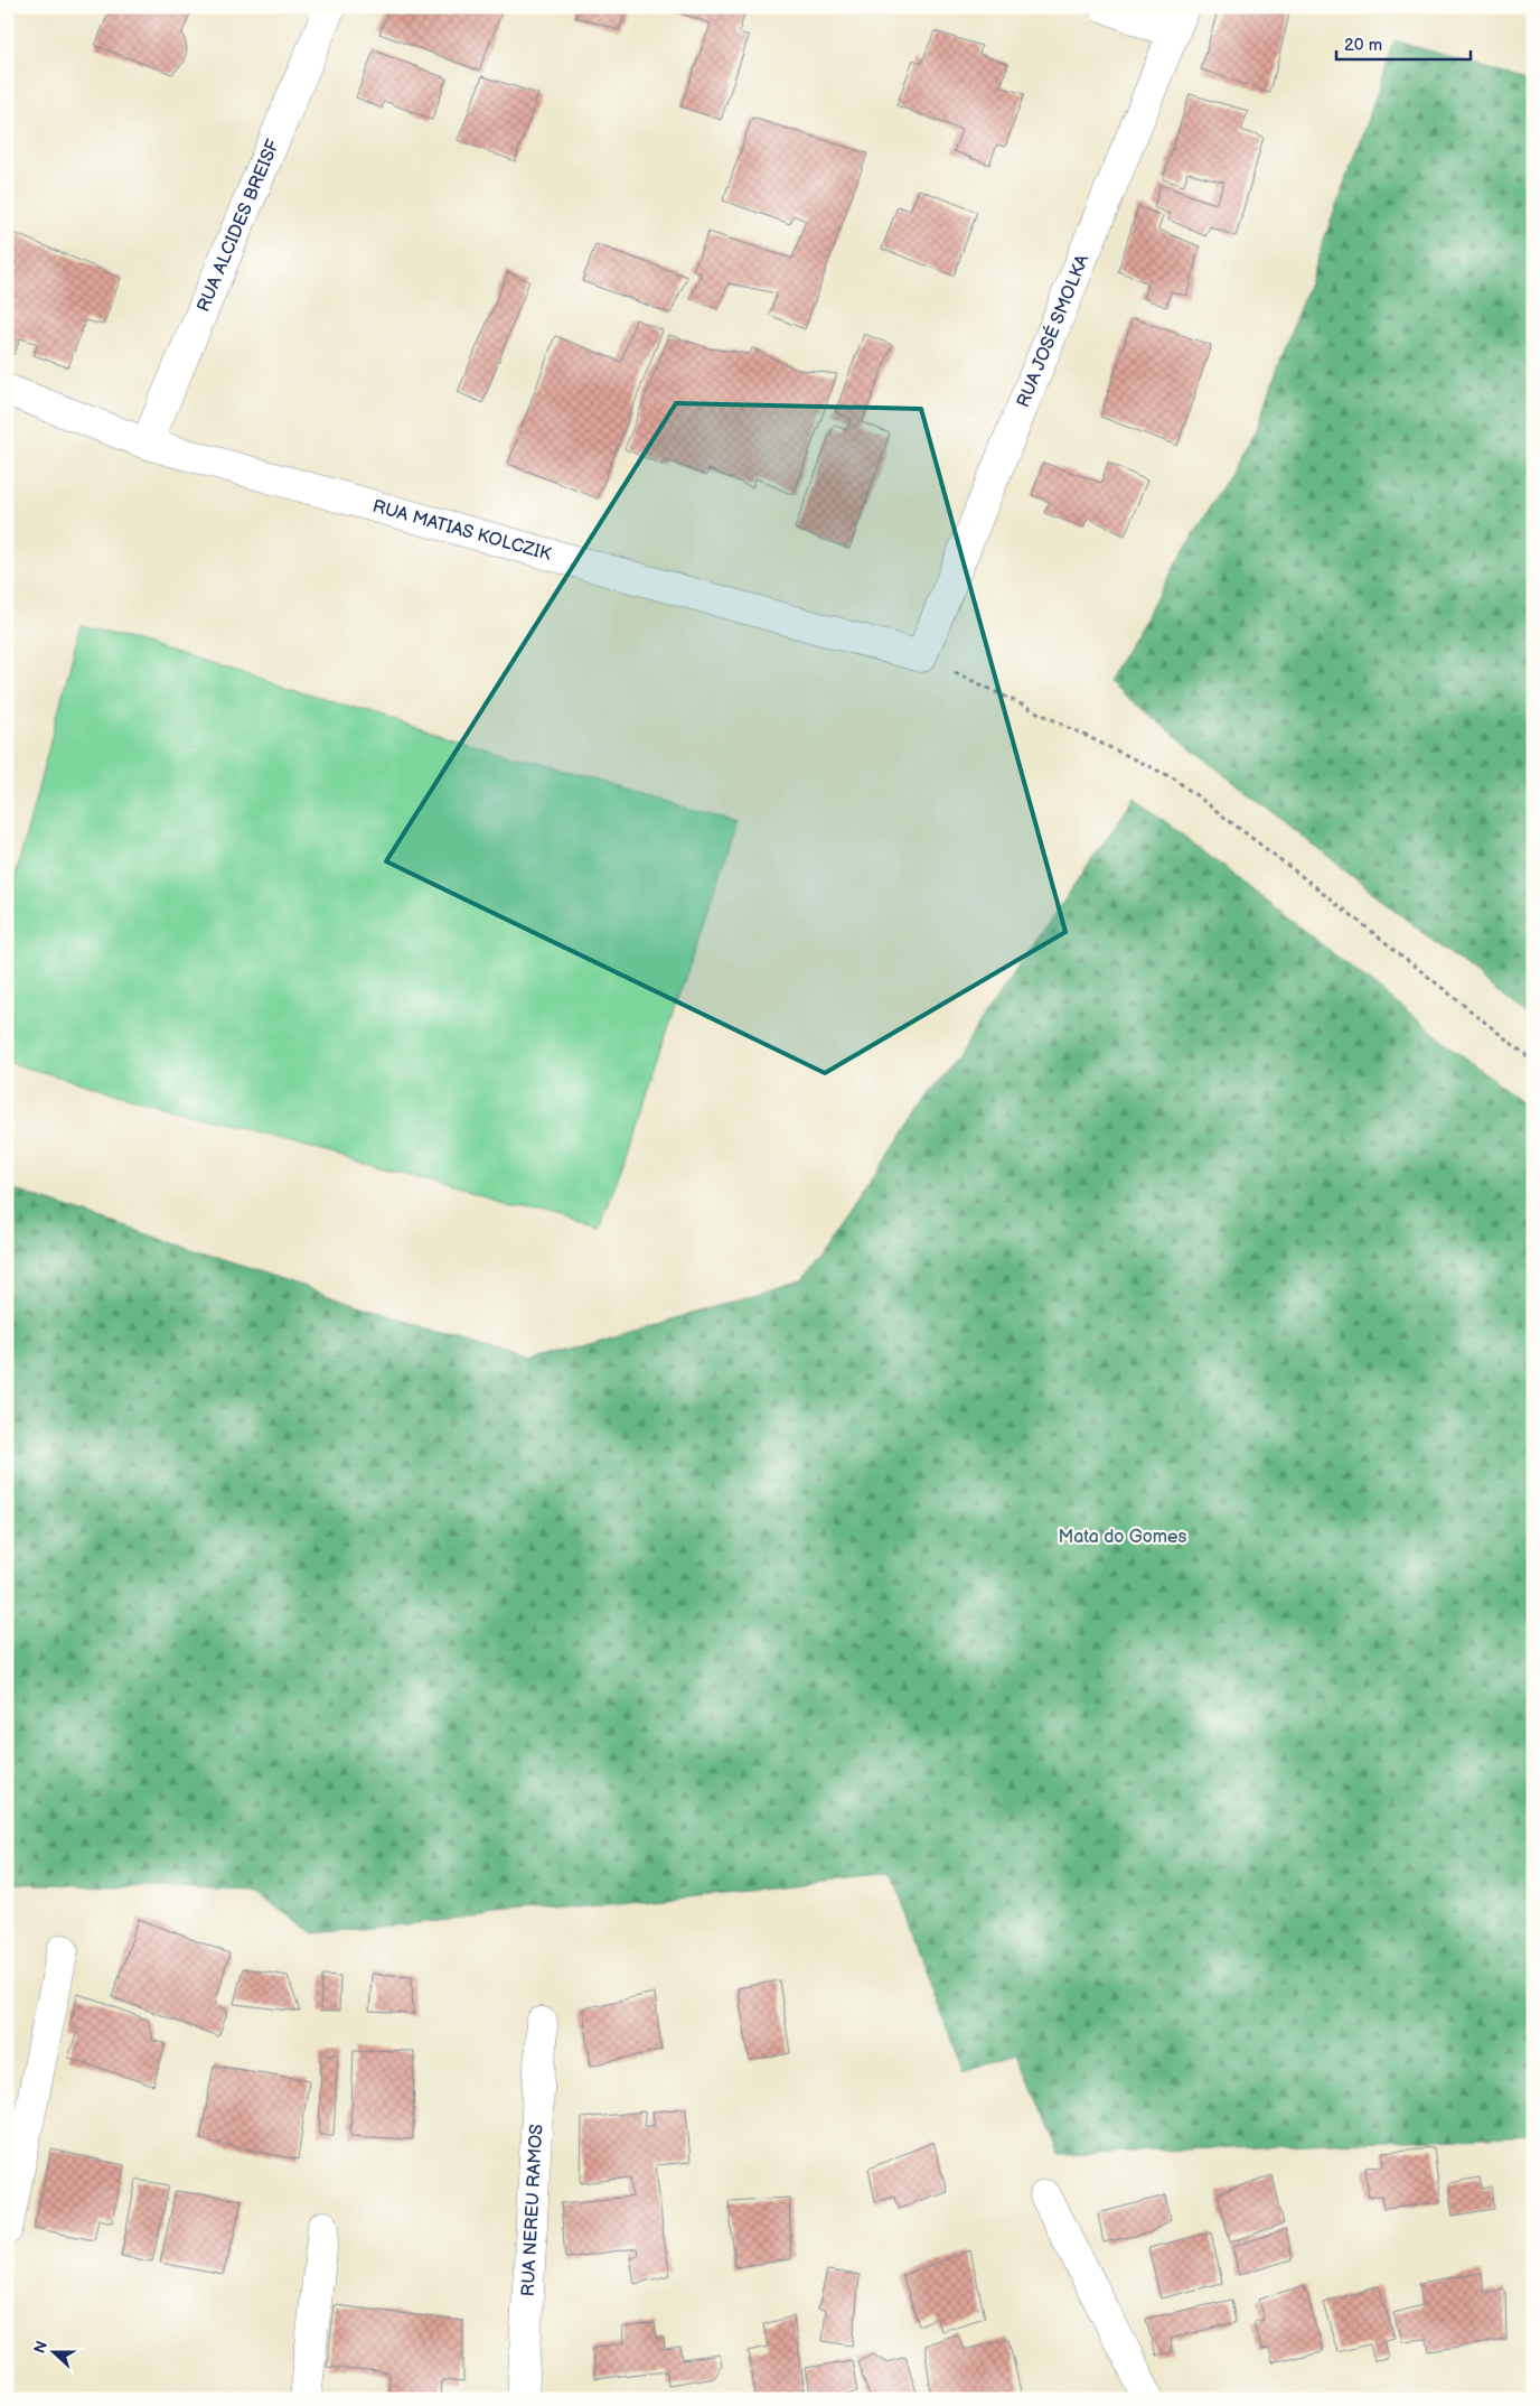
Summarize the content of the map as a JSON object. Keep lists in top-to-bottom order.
{
  "streets": {
    "street": [
      "RUA ALCIDES BREISF",
      "RUA JOSÉ SMOLKA",
      "RUA MATIAS KOLCZIK",
      "RUA NEREU RAMOS"
    ]
  },
  "crossings": [
    ["RUA ALCIDES BREISF", "RUA MATIAS KOLCZIK"],
    ["RUA JOSÉ SMOLKA", "RUA MATIAS KOLCZIK"]
  ],
  "parks": ["Mata do Gomes"],
  "scale_bar": "20 m",
  "north": "left"
}
